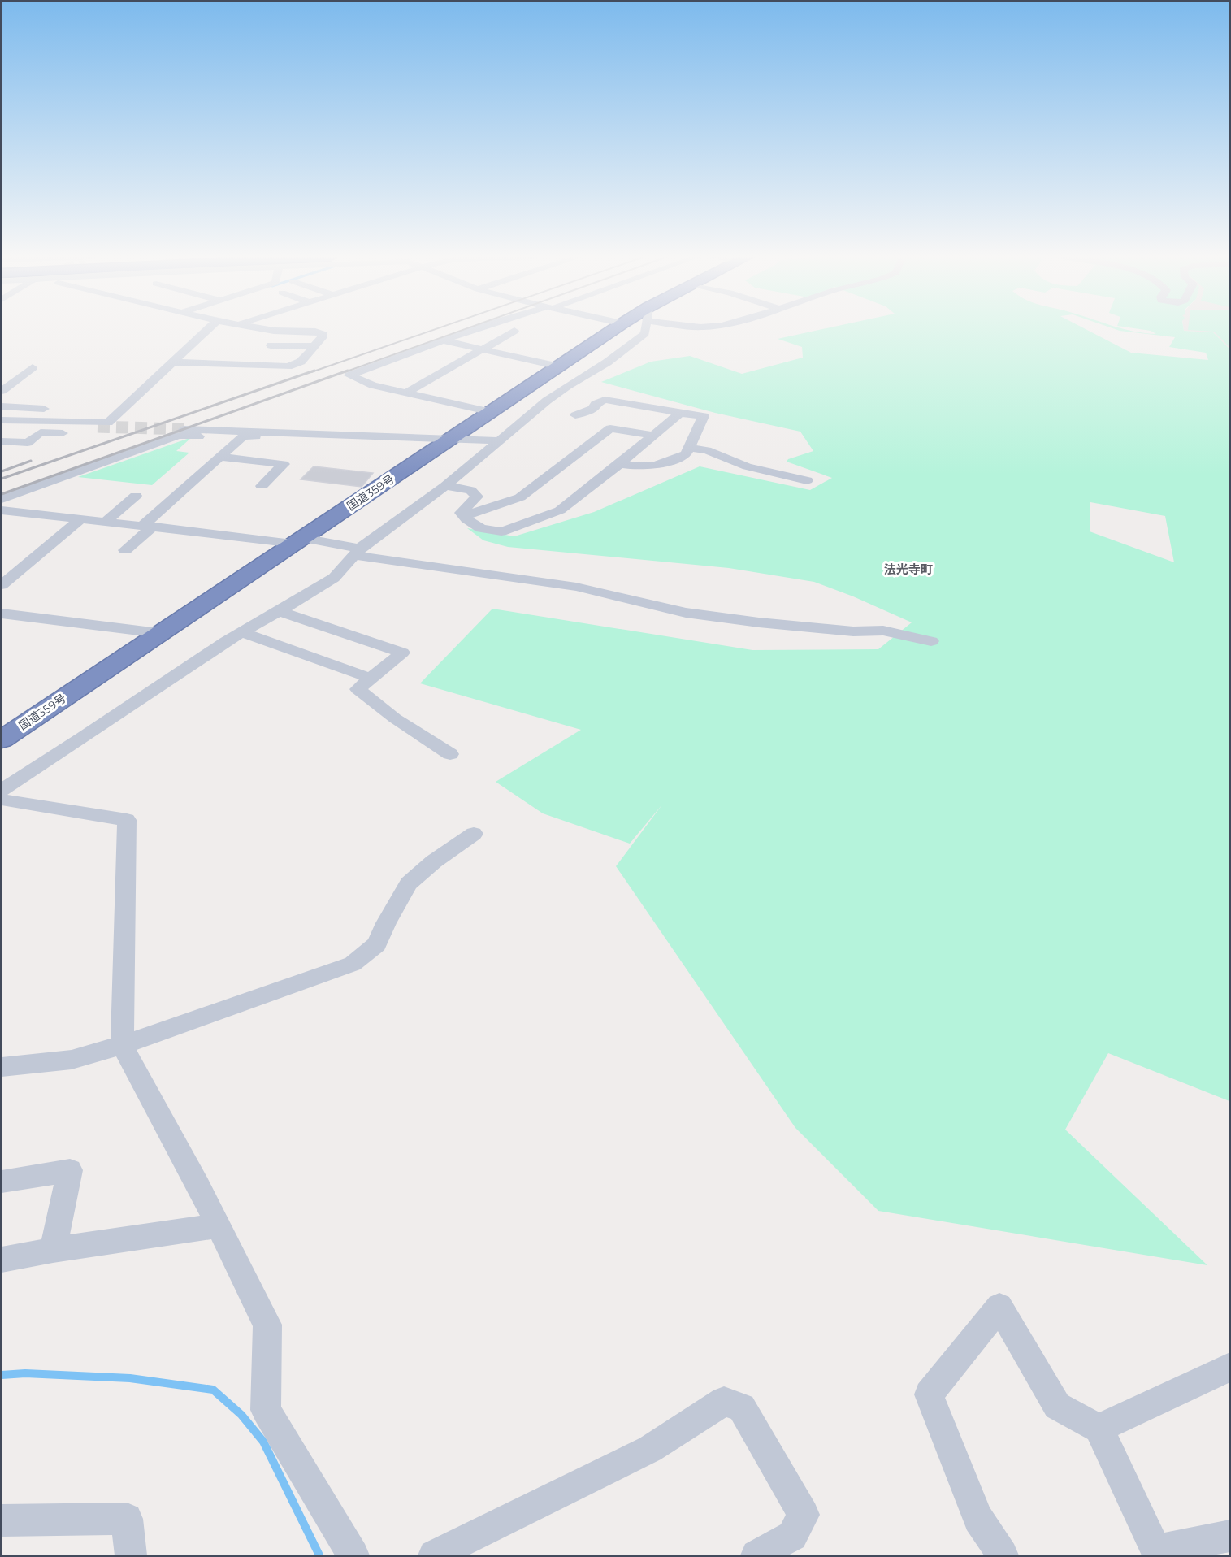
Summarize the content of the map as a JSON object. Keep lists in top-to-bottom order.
{
  "streets": {
    "highway": ["国道359号"]
  },
  "districts": ["法光寺町"]
}
